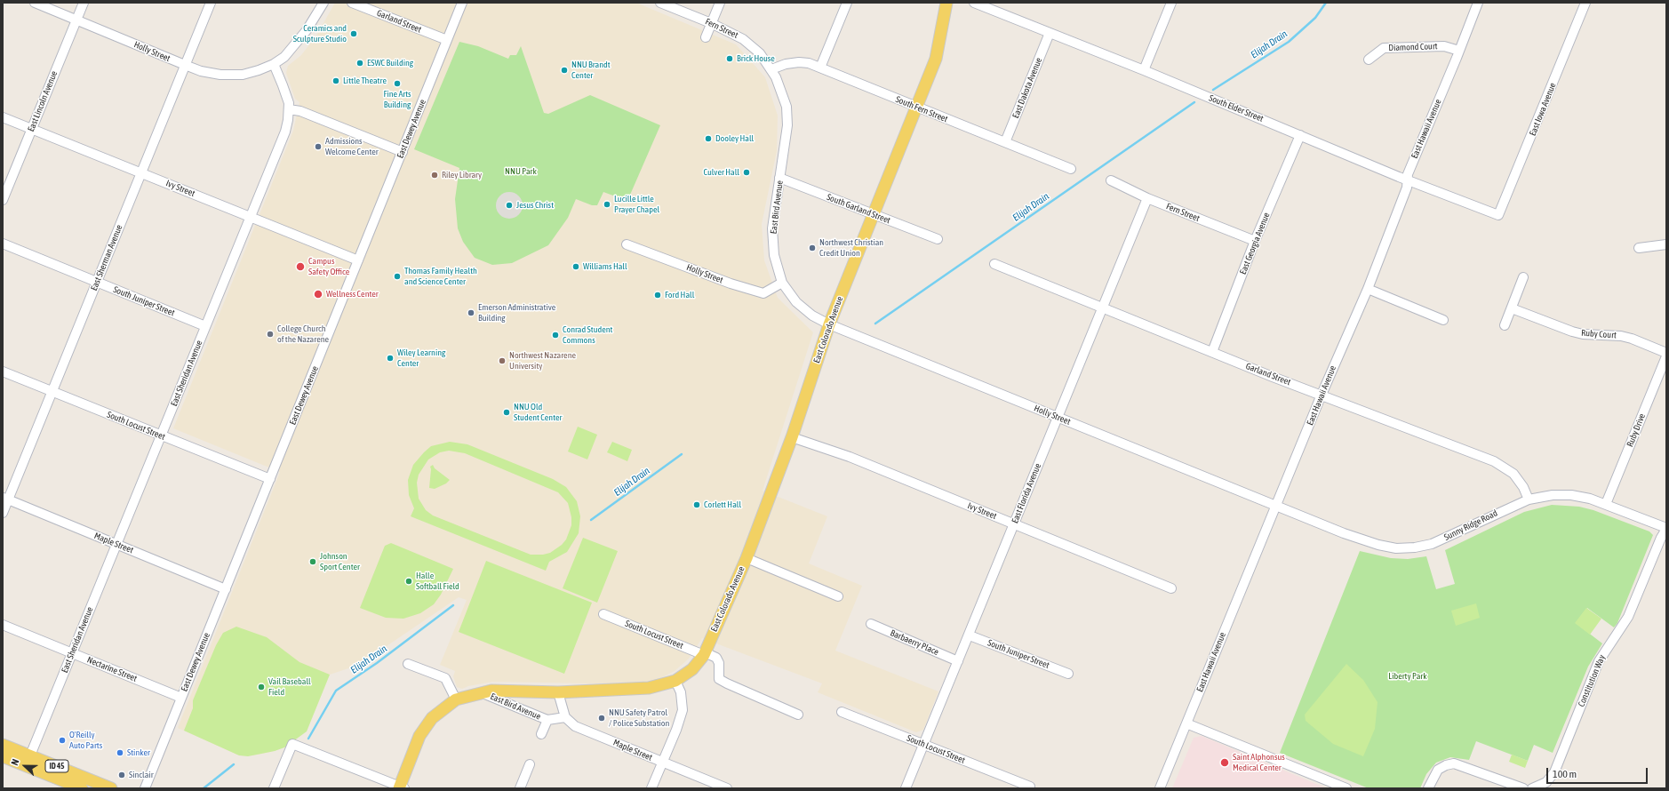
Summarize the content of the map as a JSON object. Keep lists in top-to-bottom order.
{
  "streets": {
    "main road": ["East Colorado Avenue", "ID 45"],
    "street": [
      "Garland Street",
      "Fern Street",
      "Diamond Court",
      "Holly Street",
      "East Dakota Avenue",
      "East Lincoln Avenue",
      "South Elder Street",
      "South Fern Street",
      "East Iowa Avenue",
      "East Dewey Avenue",
      "East Hawaii Avenue",
      "Ivy Street",
      "East Bird Avenue",
      "South Garland Street",
      "East Georgia Avenue",
      "East Sherman Avenue",
      "South Juniper Street",
      "Ruby Court",
      "East Sheridan Avenue",
      "South Locust Street",
      "Ruby Drive",
      "East Florida Avenue",
      "Sunny Ridge Road",
      "Maple Street",
      "Barbaerry Place",
      "Nectarine Street",
      "Constitution Way"
    ]
  },
  "crossings": [
    ["Garland Street", "East Dewey Avenue"],
    ["Garland Street", "East Hawaii Avenue"],
    ["Garland Street", "East Georgia Avenue"],
    ["Garland Street", "East Florida Avenue"],
    ["Garland Street", "Sunny Ridge Road"],
    ["Fern Street", "South Fern Street"],
    ["Fern Street", "East Bird Avenue"],
    ["Fern Street", "East Georgia Avenue"],
    ["Fern Street", "East Florida Avenue"],
    ["Diamond Court", "East Hawaii Avenue"],
    ["Holly Street", "East Lincoln Avenue"],
    ["Holly Street", "East Hawaii Avenue"],
    ["Holly Street", "East Bird Avenue"],
    ["Holly Street", "East Sherman Avenue"],
    ["Holly Street", "East Colorado Avenue"],
    ["Holly Street", "East Sheridan Avenue"],
    ["Holly Street", "East Florida Avenue"],
    ["Holly Street", "Sunny Ridge Road"],
    ["East Dakota Avenue", "South Elder Street"],
    ["East Dakota Avenue", "South Fern Street"],
    ["East Lincoln Avenue", "Ivy Street"],
    ["South Elder Street", "East Iowa Avenue"],
    ["South Elder Street", "East Hawaii Avenue"],
    ["South Elder Street", "East Georgia Avenue"],
    ["South Fern Street", "East Bird Avenue"],
    ["South Fern Street", "East Colorado Avenue"],
    ["East Dewey Avenue", "Ivy Street"],
    ["East Dewey Avenue", "South Locust Street"],
    ["East Dewey Avenue", "Maple Street"],
    ["East Dewey Avenue", "Nectarine Street"],
    ["East Hawaii Avenue", "Sunny Ridge Road"],
    ["Ivy Street", "East Sherman Avenue"],
    ["Ivy Street", "East Colorado Avenue"],
    ["Ivy Street", "East Sheridan Avenue"],
    ["Ivy Street", "East Florida Avenue"],
    ["East Bird Avenue", "South Garland Street"],
    ["East Bird Avenue", "East Colorado Avenue"],
    ["South Garland Street", "East Colorado Avenue"],
    ["East Sherman Avenue", "South Juniper Street"],
    ["East Sherman Avenue", "South Locust Street"],
    ["East Sherman Avenue", "Maple Street"],
    ["South Juniper Street", "East Sheridan Avenue"],
    ["South Juniper Street", "East Florida Avenue"],
    ["East Colorado Avenue", "South Locust Street"],
    ["East Sheridan Avenue", "South Locust Street"],
    ["East Sheridan Avenue", "Maple Street"],
    ["East Sheridan Avenue", "Nectarine Street"],
    ["East Sheridan Avenue", "ID 45"],
    ["South Locust Street", "East Florida Avenue"],
    ["Ruby Drive", "Sunny Ridge Road"],
    ["East Florida Avenue", "Barbaerry Place"],
    ["Sunny Ridge Road", "Constitution Way"]
  ],
  "water": ["Elijah Drain"],
  "parks": ["NNU Park", "Liberty Park"],
  "places": [
    "Ceramics and Sculpture Studio",
    "Brick House",
    "ESWC Building",
    "NNU Brandt Center",
    "Little Theatre",
    "Fine Arts Building",
    "Dooley Hall",
    "Admissions Welcome Center",
    "Culver Hall",
    "Riley Library",
    "Lucille Little Prayer Chapel",
    "Jesus Christ",
    "Northwest Christian Credit Union",
    "Campus Safety Office",
    "Williams Hall",
    "Thomas Family Health and Science Center",
    "Wellness Center",
    "Ford Hall",
    "Emerson Administrative Building",
    "College Church of the Nazarene",
    "Conrad Student Commons",
    "Wiley Learning Center",
    "Northwest Nazarene University",
    "NNU Old Student Center",
    "Corlett Hall",
    "Johnson Sport Center",
    "Halle Softball Field",
    "Vail Baseball Field",
    "NNU Safety Patrol / Police Substation",
    "O'Reilly Auto Parts",
    "Stinker",
    "Saint Alphonsus Medical Center",
    "Sinclair"
  ],
  "scale_bar": "100 m",
  "north": "left"
}
